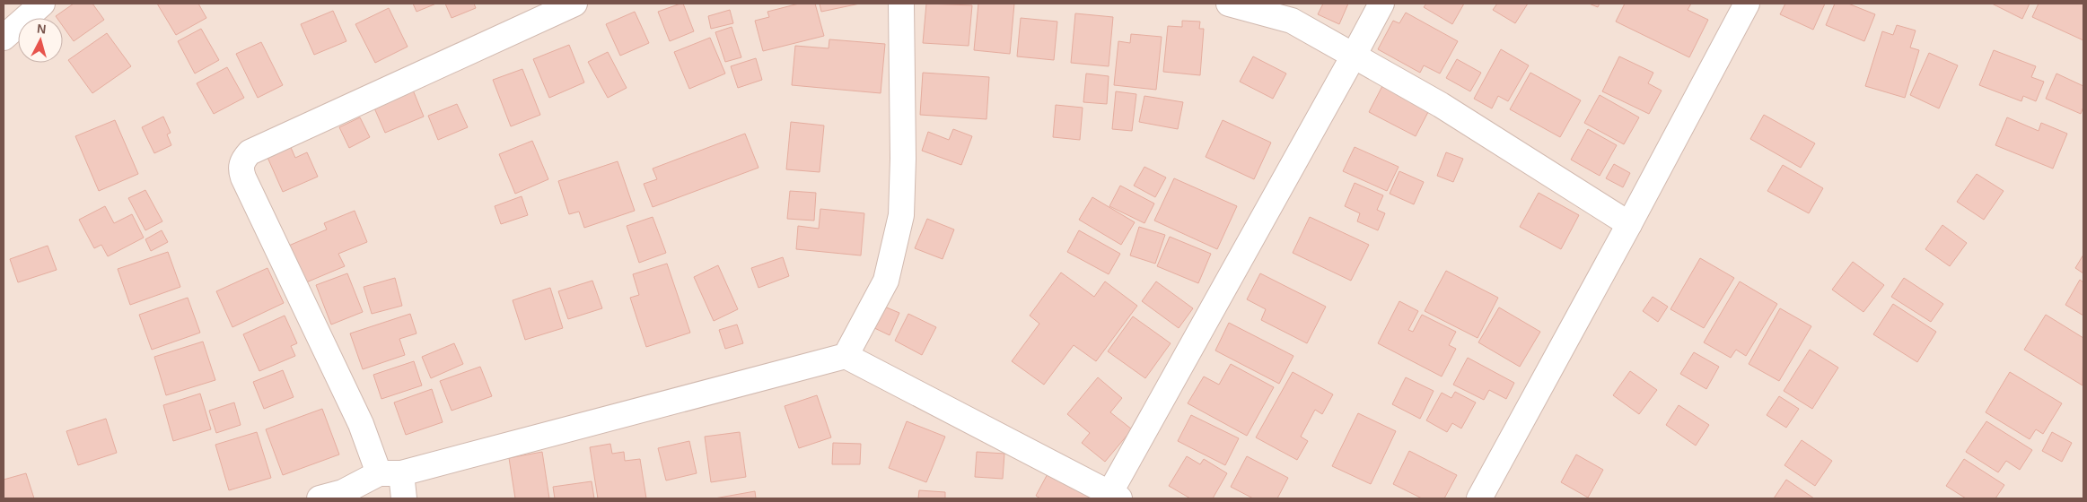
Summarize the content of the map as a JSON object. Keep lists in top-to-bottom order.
{
  "north": "top"
}
